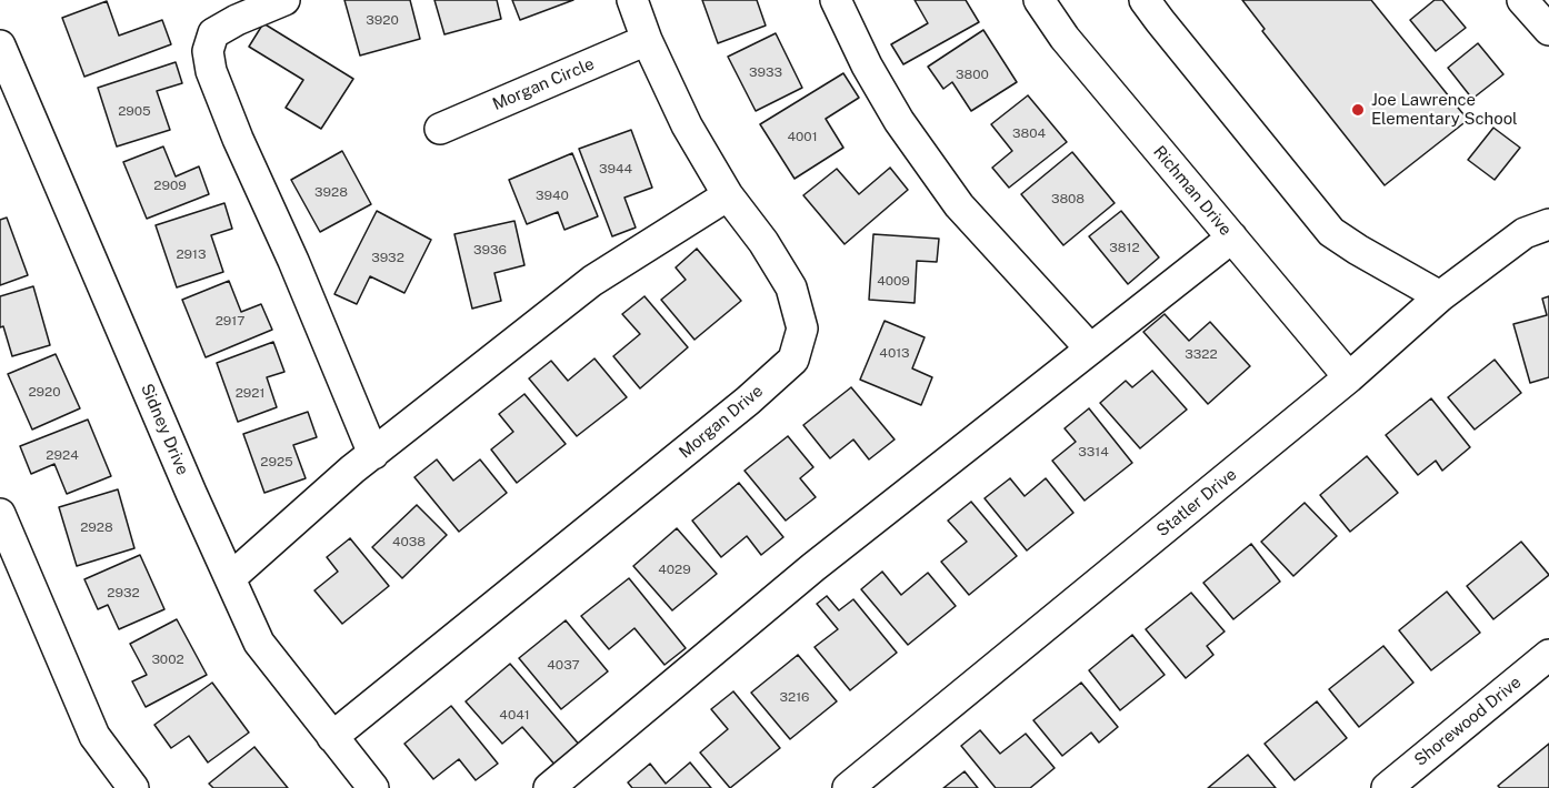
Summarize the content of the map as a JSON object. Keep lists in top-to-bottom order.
{
  "streets": {
    "street": [
      "Morgan Circle",
      "Richman Drive",
      "Morgan Drive",
      "Sidney Drive",
      "Statler Drive",
      "Shorewood Drive"
    ]
  },
  "crossings": [
    ["Morgan Circle", "Morgan Drive"],
    ["Richman Drive", "Statler Drive"],
    ["Morgan Drive", "Sidney Drive"]
  ],
  "places": ["Joe Lawrence Elementary School"],
  "house_numbers": [
    "3920",
    "3933",
    "3800",
    "2905",
    "3804",
    "4001",
    "3944",
    "2909",
    "3928",
    "3940",
    "3808",
    "3812",
    "3936",
    "2913",
    "3932",
    "4009",
    "2917",
    "4013",
    "3322",
    "2920",
    "2921",
    "3314",
    "2924",
    "2925",
    "2928",
    "4038",
    "4029",
    "2932",
    "3002",
    "4037",
    "3216",
    "4041"
  ]
}
